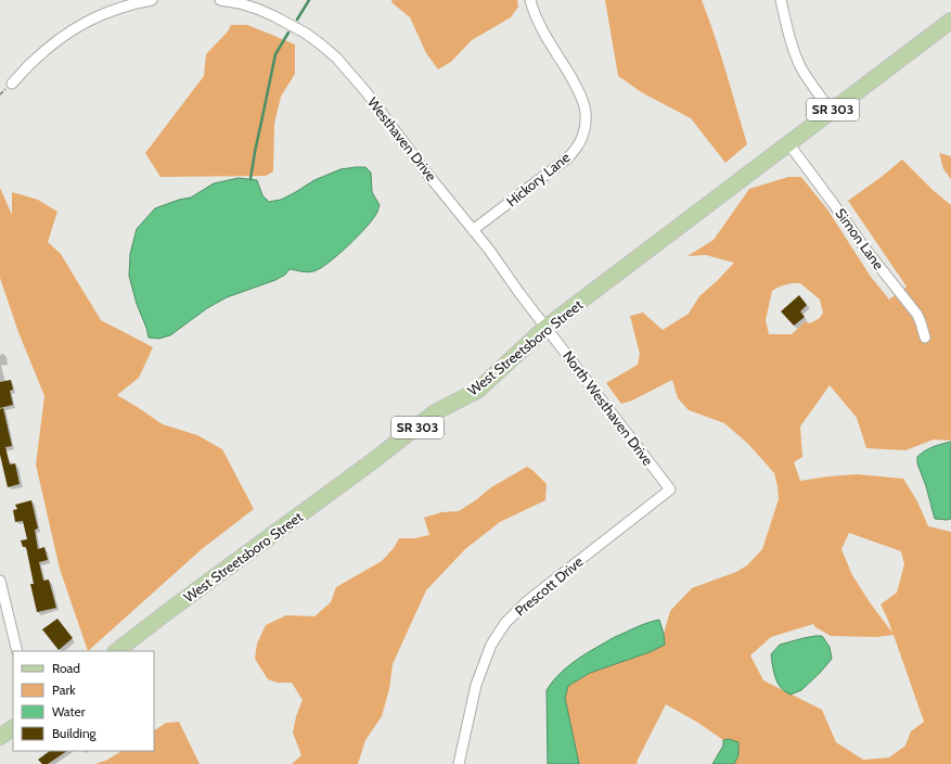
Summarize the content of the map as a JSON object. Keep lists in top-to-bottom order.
{
  "streets": {
    "main road": ["SR 303", "West Streetsboro Street"],
    "street": [
      "Westhaven Drive",
      "Hickory Lane",
      "Simon Lane",
      "North Westhaven Drive",
      "Prescott Drive"
    ]
  },
  "crossings": [
    ["Westhaven Drive", "Hickory Lane"],
    ["Westhaven Drive", "West Streetsboro Street"],
    ["Westhaven Drive", "North Westhaven Drive"],
    ["Simon Lane", "West Streetsboro Street"],
    ["West Streetsboro Street", "North Westhaven Drive"],
    ["North Westhaven Drive", "Prescott Drive"]
  ],
  "legend": [
    "Road",
    "Park",
    "Water",
    "Building"
  ]
}
